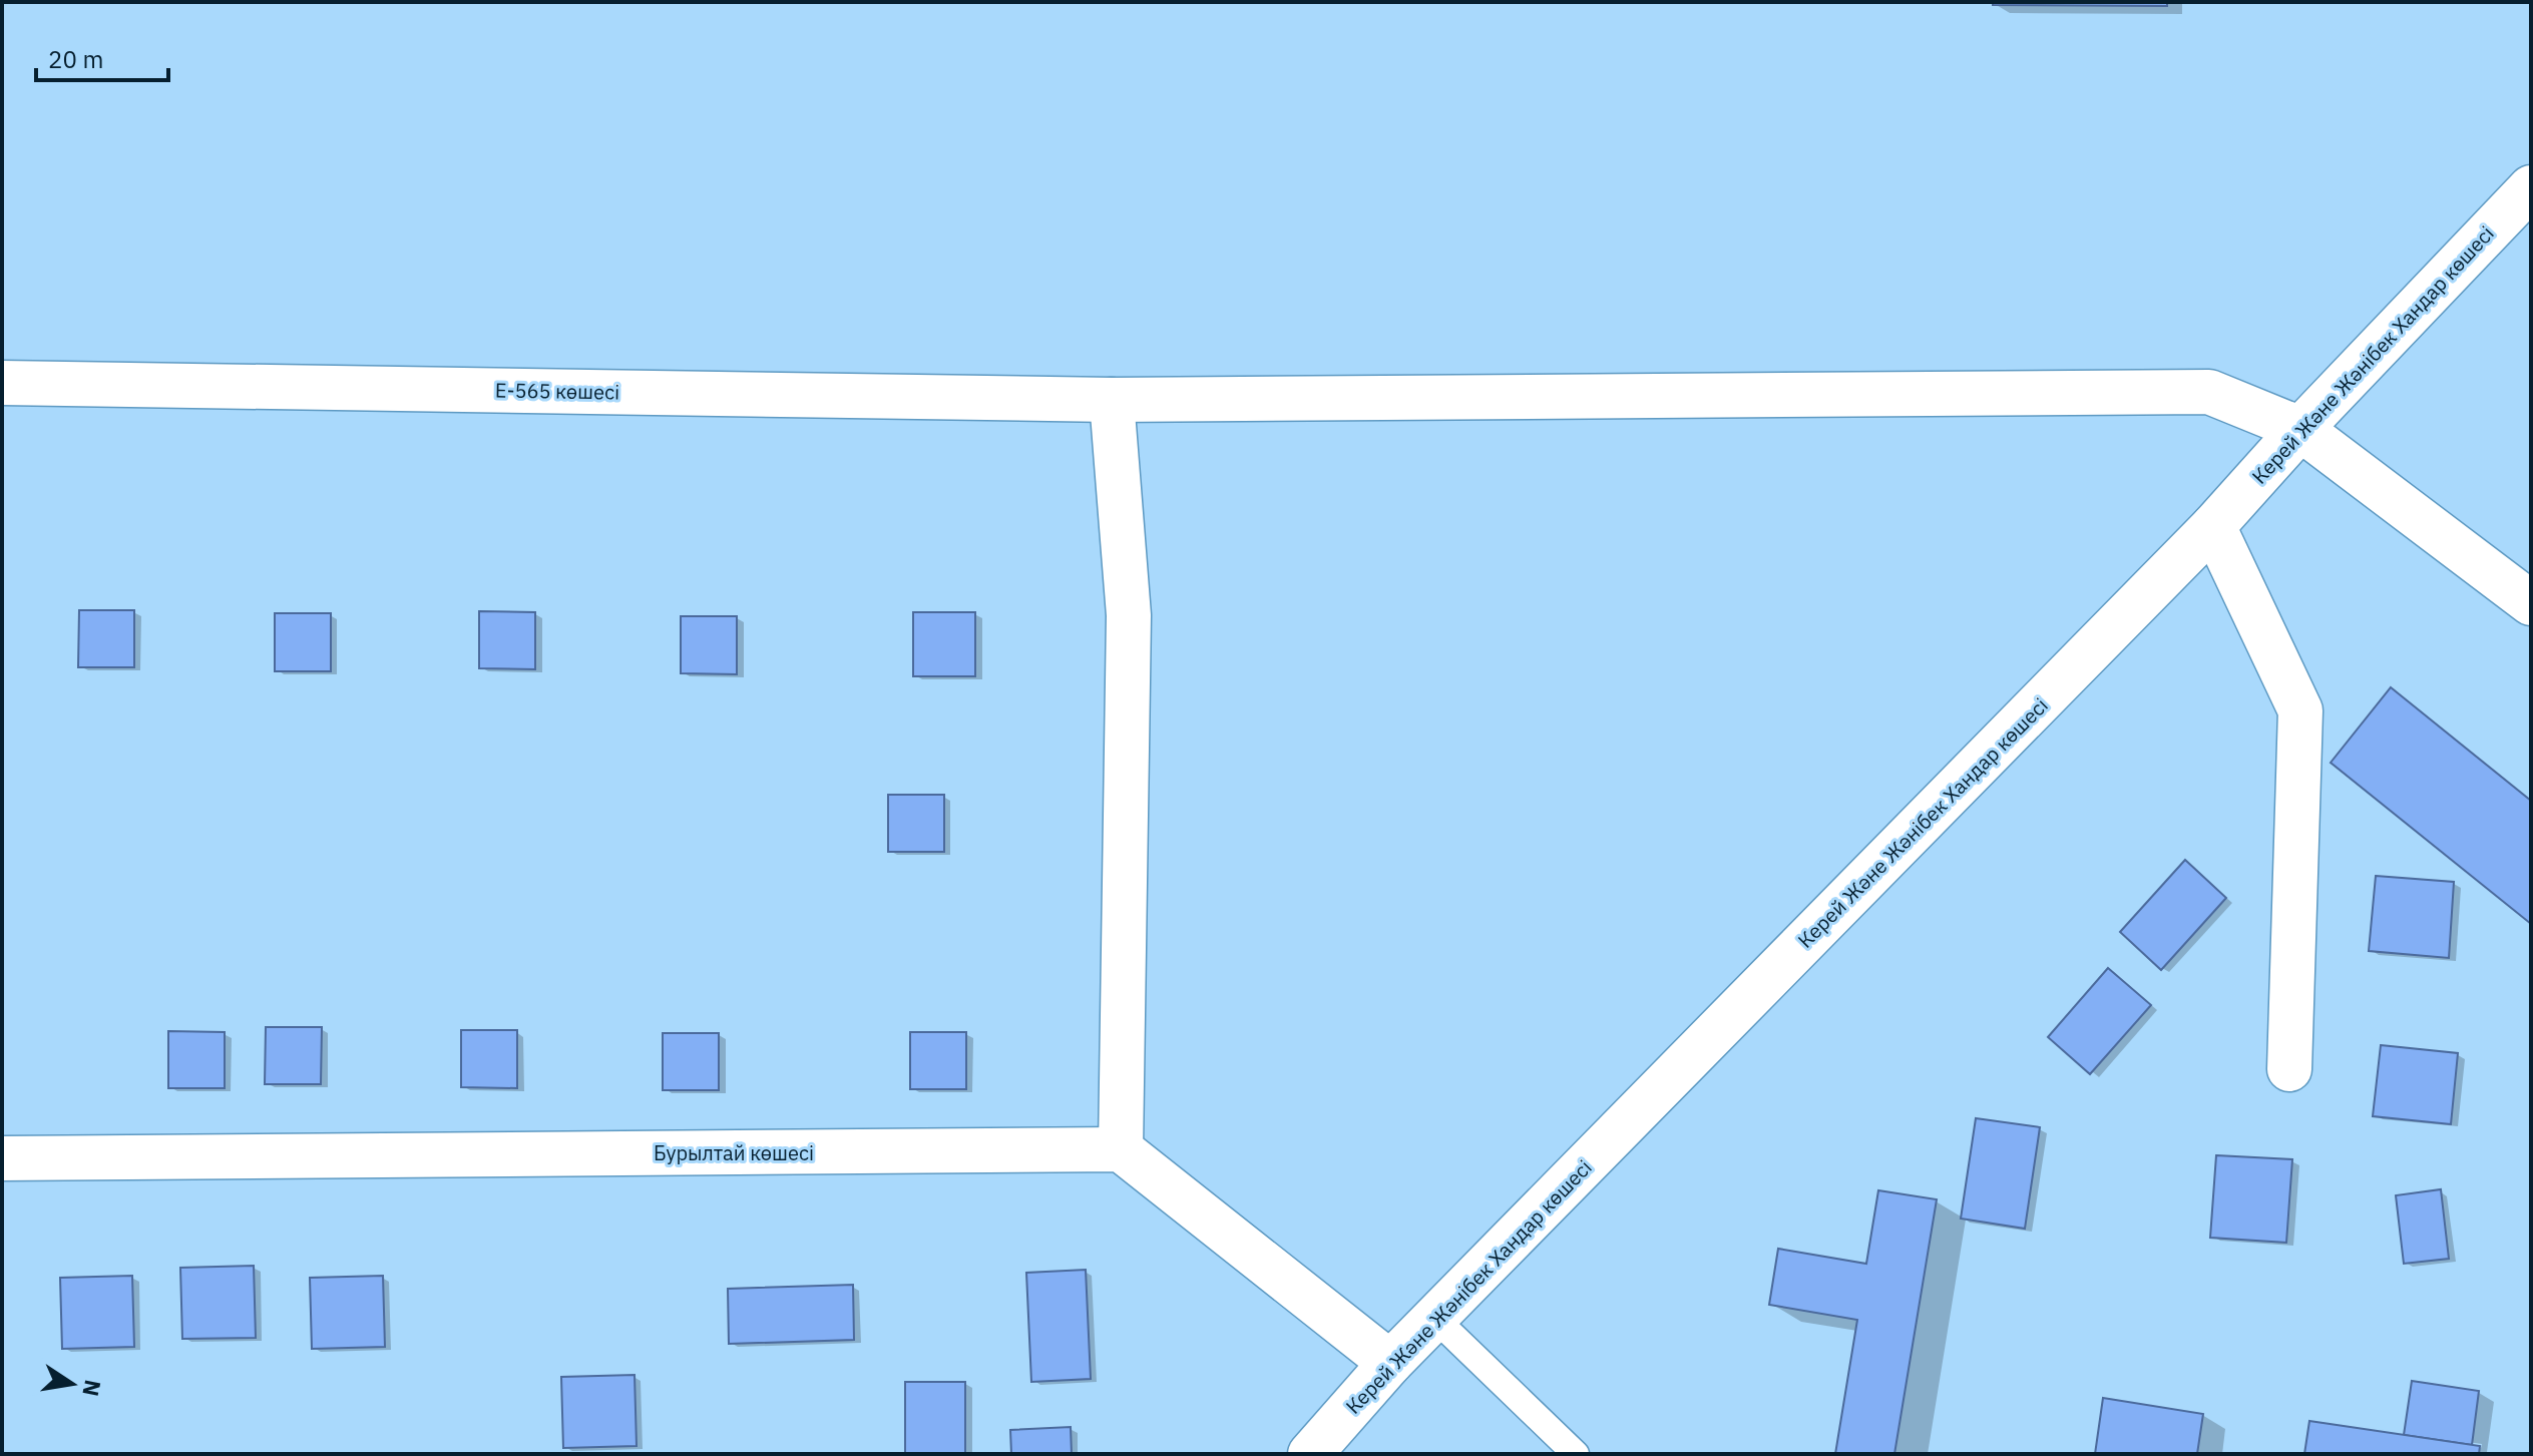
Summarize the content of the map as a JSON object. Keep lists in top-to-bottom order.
{
  "streets": {
    "street": ["Керей Және Жәнібек Хандар көшесі", "Е-565 көшесі", "Бурылтай көшесі"]
  },
  "crossings": [
    ["Керей Және Жәнібек Хандар көшесі", "Е-565 көшесі"]
  ],
  "scale_bar": "20 m",
  "north": "right"
}
